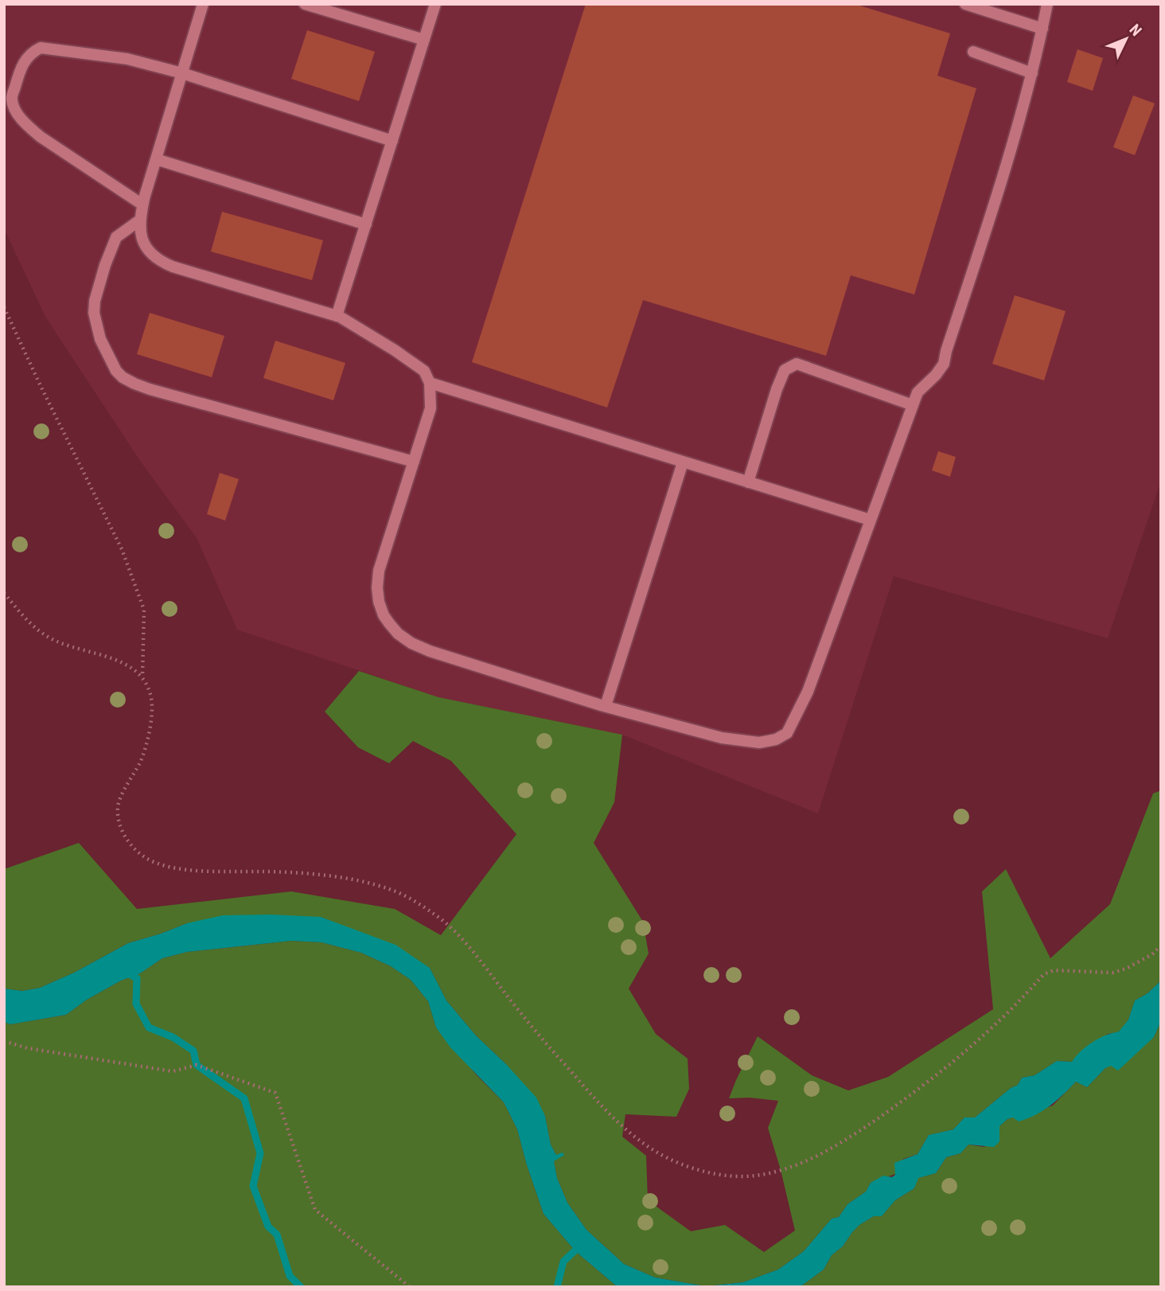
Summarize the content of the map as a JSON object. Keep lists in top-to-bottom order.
{
  "north": "top right"
}
